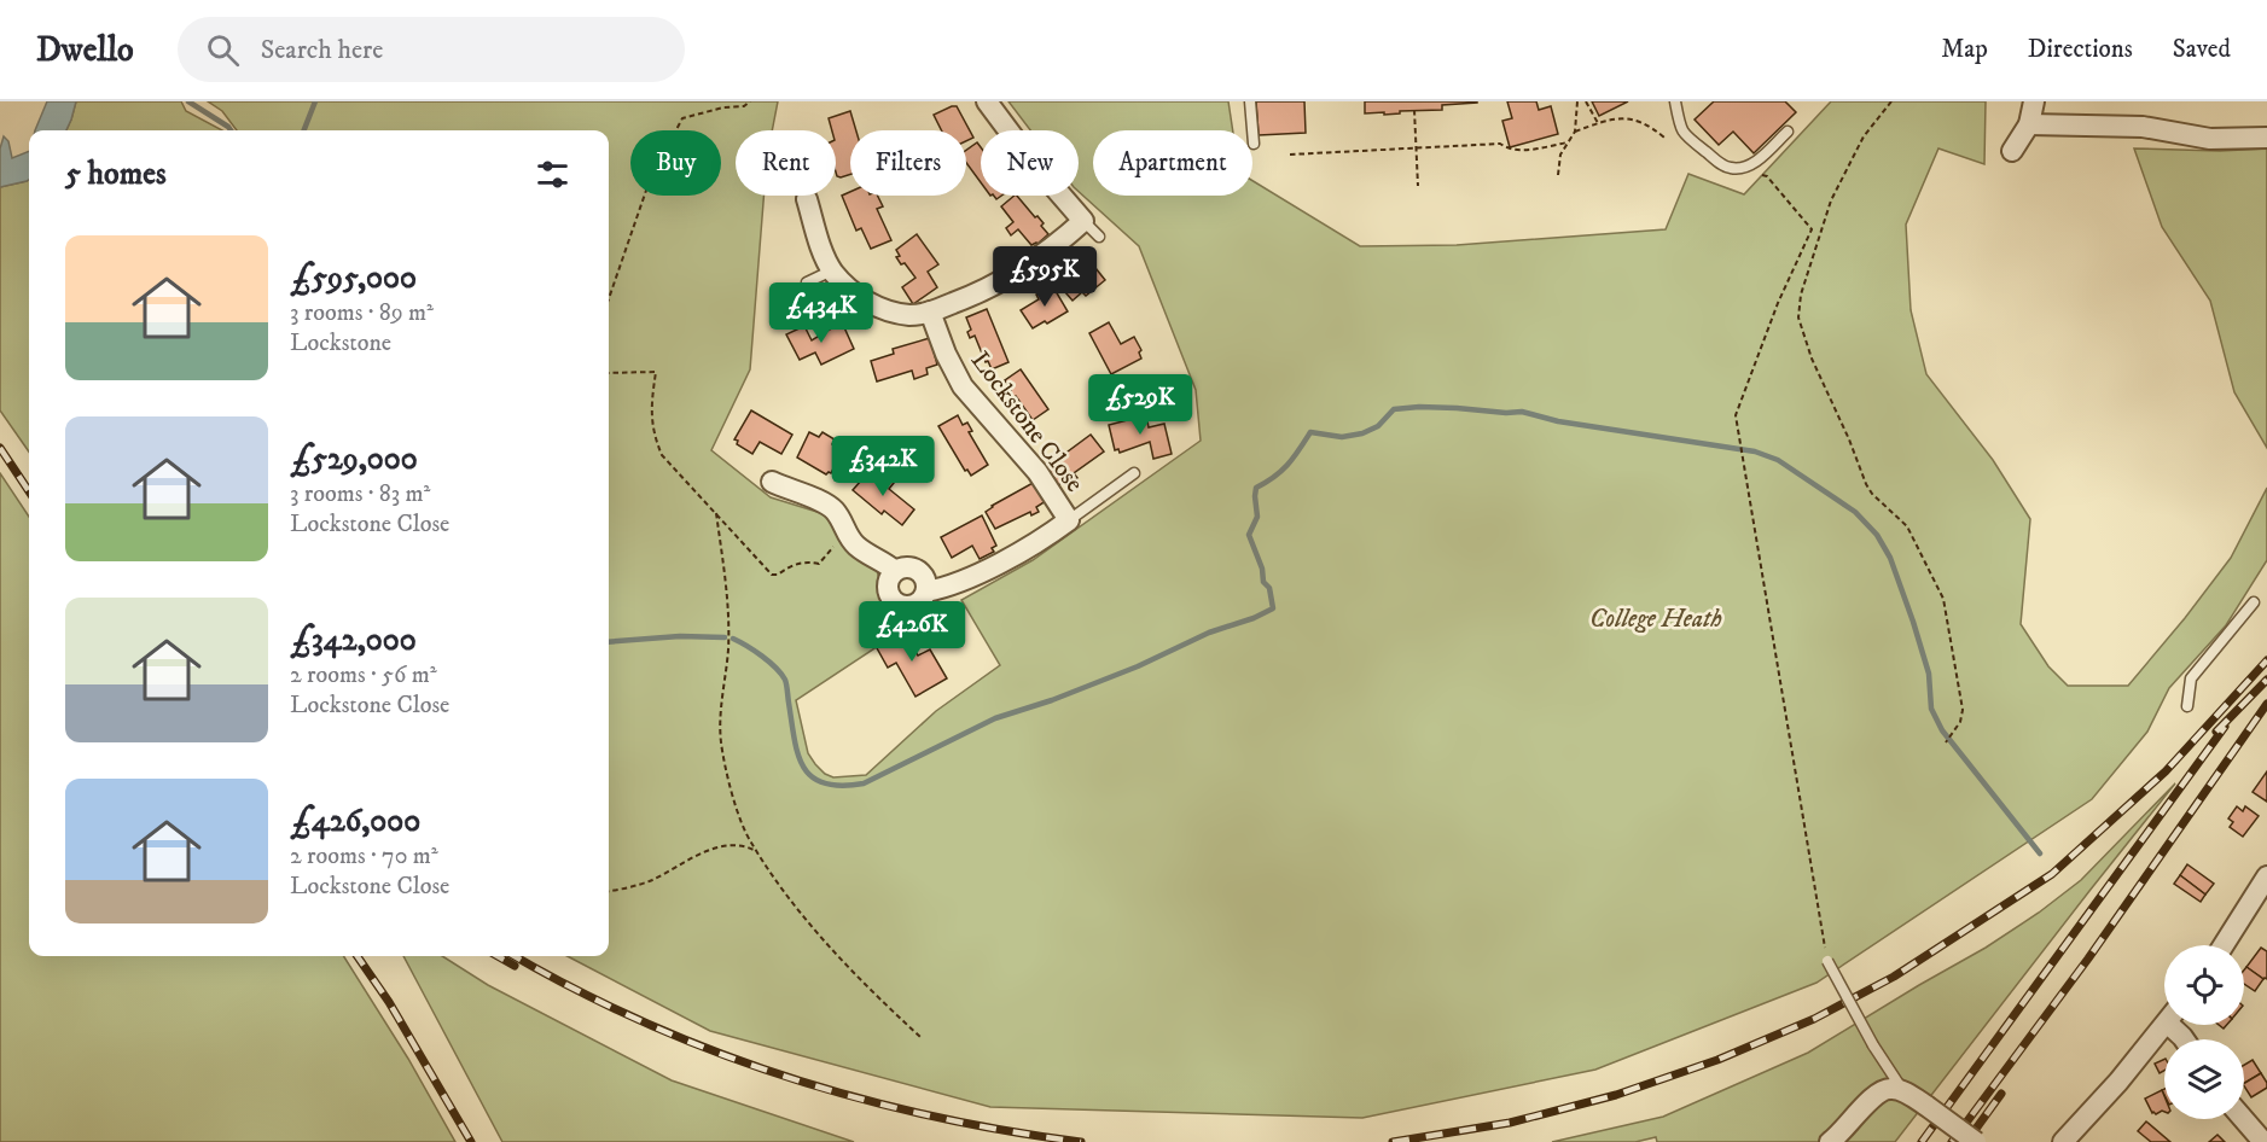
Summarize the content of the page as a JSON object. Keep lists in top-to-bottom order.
{
  "streets": {
    "street": ["Lockstone Close"]
  },
  "parks": ["College Heath"],
  "page": {
    "header": "Dwello",
    "search": "Search here",
    "nav": ["Map", "Directions", "Saved"],
    "chip": [
      "Buy",
      "Rent",
      "Filters",
      "New",
      "Apartment"
    ],
    "heading": "5 homes",
    "list": [
      {
        "name": "£595,000",
        "note": "3 rooms · 89 m² · Lockstone"
      },
      {
        "name": "£529,000",
        "note": "3 rooms · 83 m² · Lockstone Close"
      },
      {
        "name": "£342,000",
        "note": "2 rooms · 56 m² · Lockstone Close"
      },
      {
        "name": "£426,000",
        "note": "2 rooms · 70 m² · Lockstone Close"
      }
    ],
    "price": [
      "£595K",
      "£434K",
      "£529K",
      "£342K",
      "£426K"
    ]
  }
}
